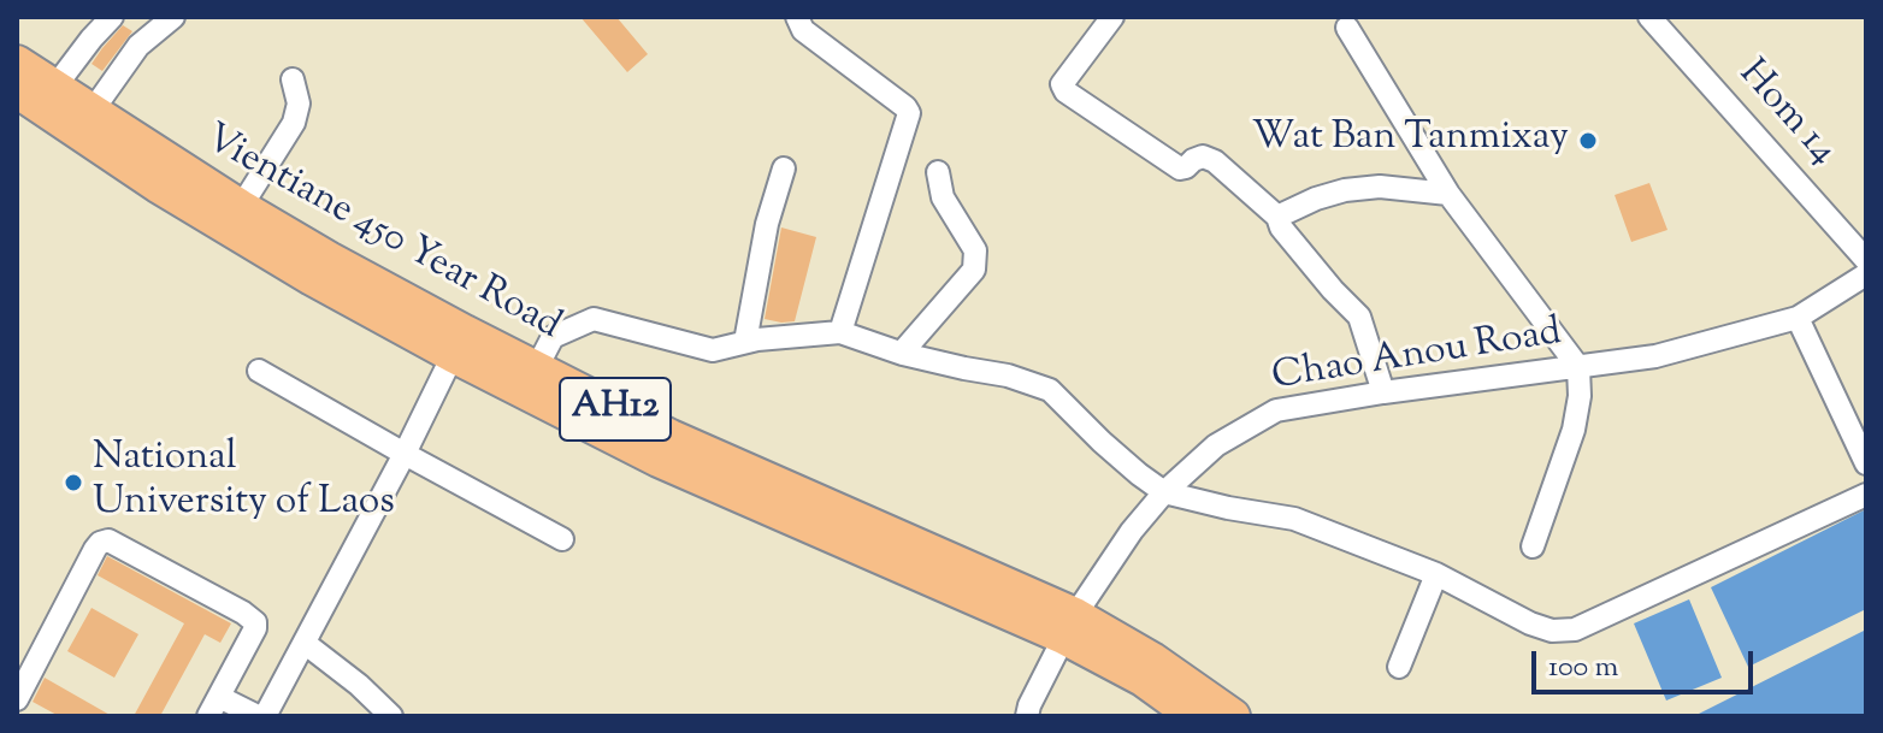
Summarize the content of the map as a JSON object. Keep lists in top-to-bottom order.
{
  "streets": {
    "highway": ["Vientiane 450 Year Road", "AH12"],
    "street": ["Hom 14", "Chao Anou Road"]
  },
  "crossings": [
    ["Vientiane 450 Year Road", "Chao Anou Road"]
  ],
  "places": ["Wat Ban Tanmixay", "National University of Laos"],
  "scale_bar": "100 m"
}
